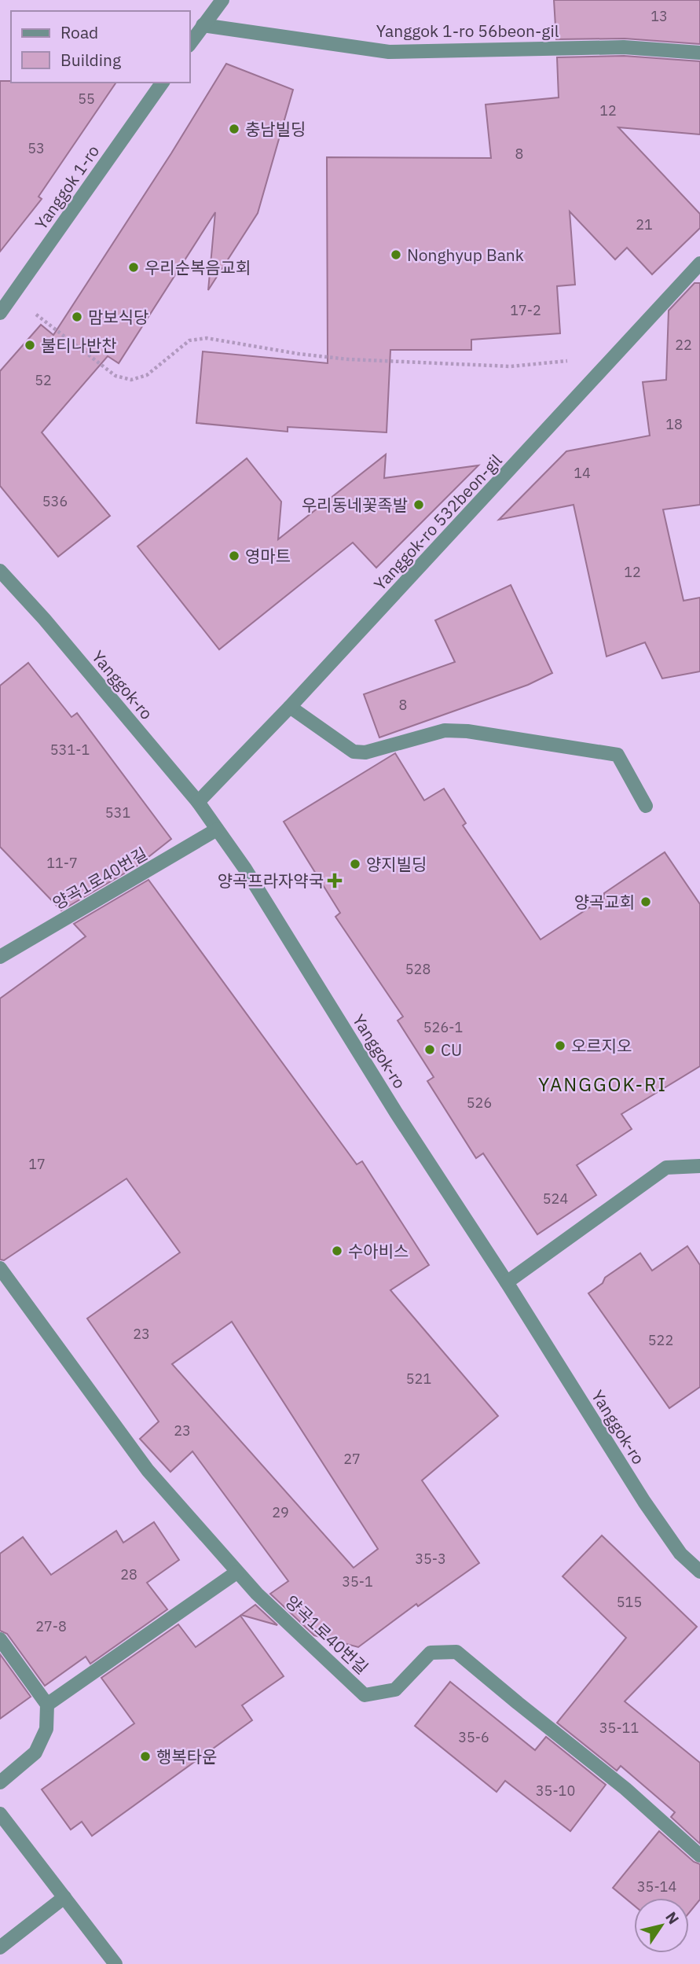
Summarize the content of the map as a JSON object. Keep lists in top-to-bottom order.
{
  "streets": {
    "street": [
      "Yanggok 1-ro 56beon-gil",
      "Yanggok 1-ro",
      "Yanggok-ro 532beon-gil",
      "Yanggok-ro",
      "양곡1로40번길"
    ]
  },
  "crossings": [
    ["Yanggok-ro 532beon-gil", "Yanggok-ro"],
    ["Yanggok-ro", "양곡1로40번길"]
  ],
  "districts": ["YANGGOK-RI"],
  "places": {
    "other": [
      "충남빌딩",
      "Nonghyup Bank",
      "우리순복음교회",
      "맘보식당",
      "불티나반찬",
      "우리동네꽃족발",
      "영마트",
      "양지빌딩",
      "양곡교회",
      "오르지오",
      "CU",
      "수아비스",
      "행복타운"
    ],
    "health": ["양곡프라자약국"]
  },
  "house_numbers": [
    "13",
    "55",
    "12",
    "53",
    "8",
    "21",
    "17-2",
    "22",
    "52",
    "18",
    "14",
    "536",
    "12",
    "8",
    "531-1",
    "531",
    "11-7",
    "528",
    "526-1",
    "526",
    "17",
    "524",
    "23",
    "522",
    "521",
    "23",
    "27",
    "29",
    "35-3",
    "28",
    "35-1",
    "515",
    "27-8",
    "35-11",
    "35-6",
    "35-10",
    "35-14"
  ],
  "legend": ["Road", "Building"],
  "north": "top right"
}
